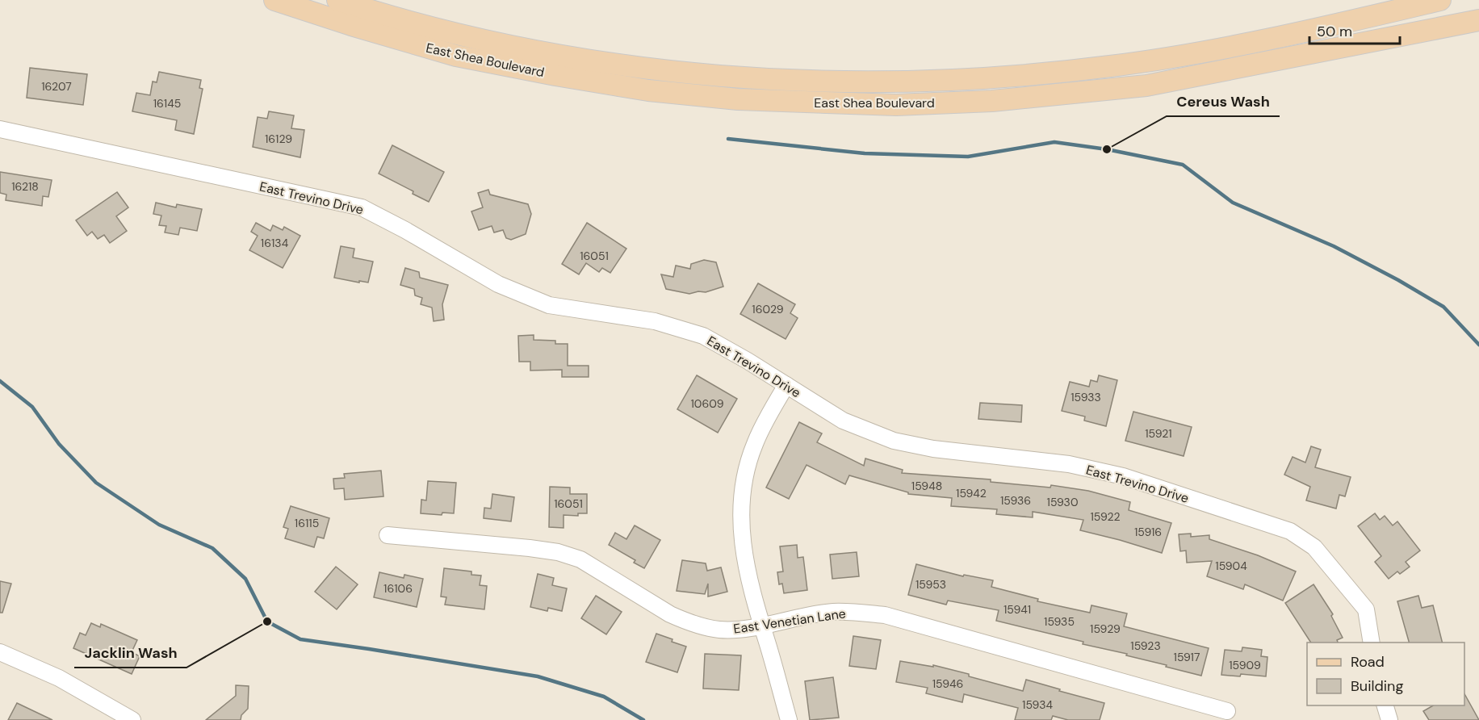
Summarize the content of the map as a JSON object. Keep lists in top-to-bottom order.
{
  "streets": {
    "main road": ["East Shea Boulevard"],
    "street": ["East Trevino Drive", "East Venetian Lane"]
  },
  "places": ["Cereus Wash", "Jacklin Wash"],
  "house_numbers": [
    "16207",
    "16145",
    "16129",
    "16218",
    "16134",
    "16051",
    "16029",
    "15933",
    "10609",
    "15921",
    "15948",
    "15942",
    "15936",
    "15930",
    "16051",
    "15922",
    "16115",
    "15916",
    "15904",
    "15953",
    "16106",
    "15941",
    "15935",
    "15929",
    "15923",
    "15917",
    "15909",
    "15946",
    "15934"
  ],
  "legend": ["Road", "Building"],
  "scale_bar": "50 m"
}
